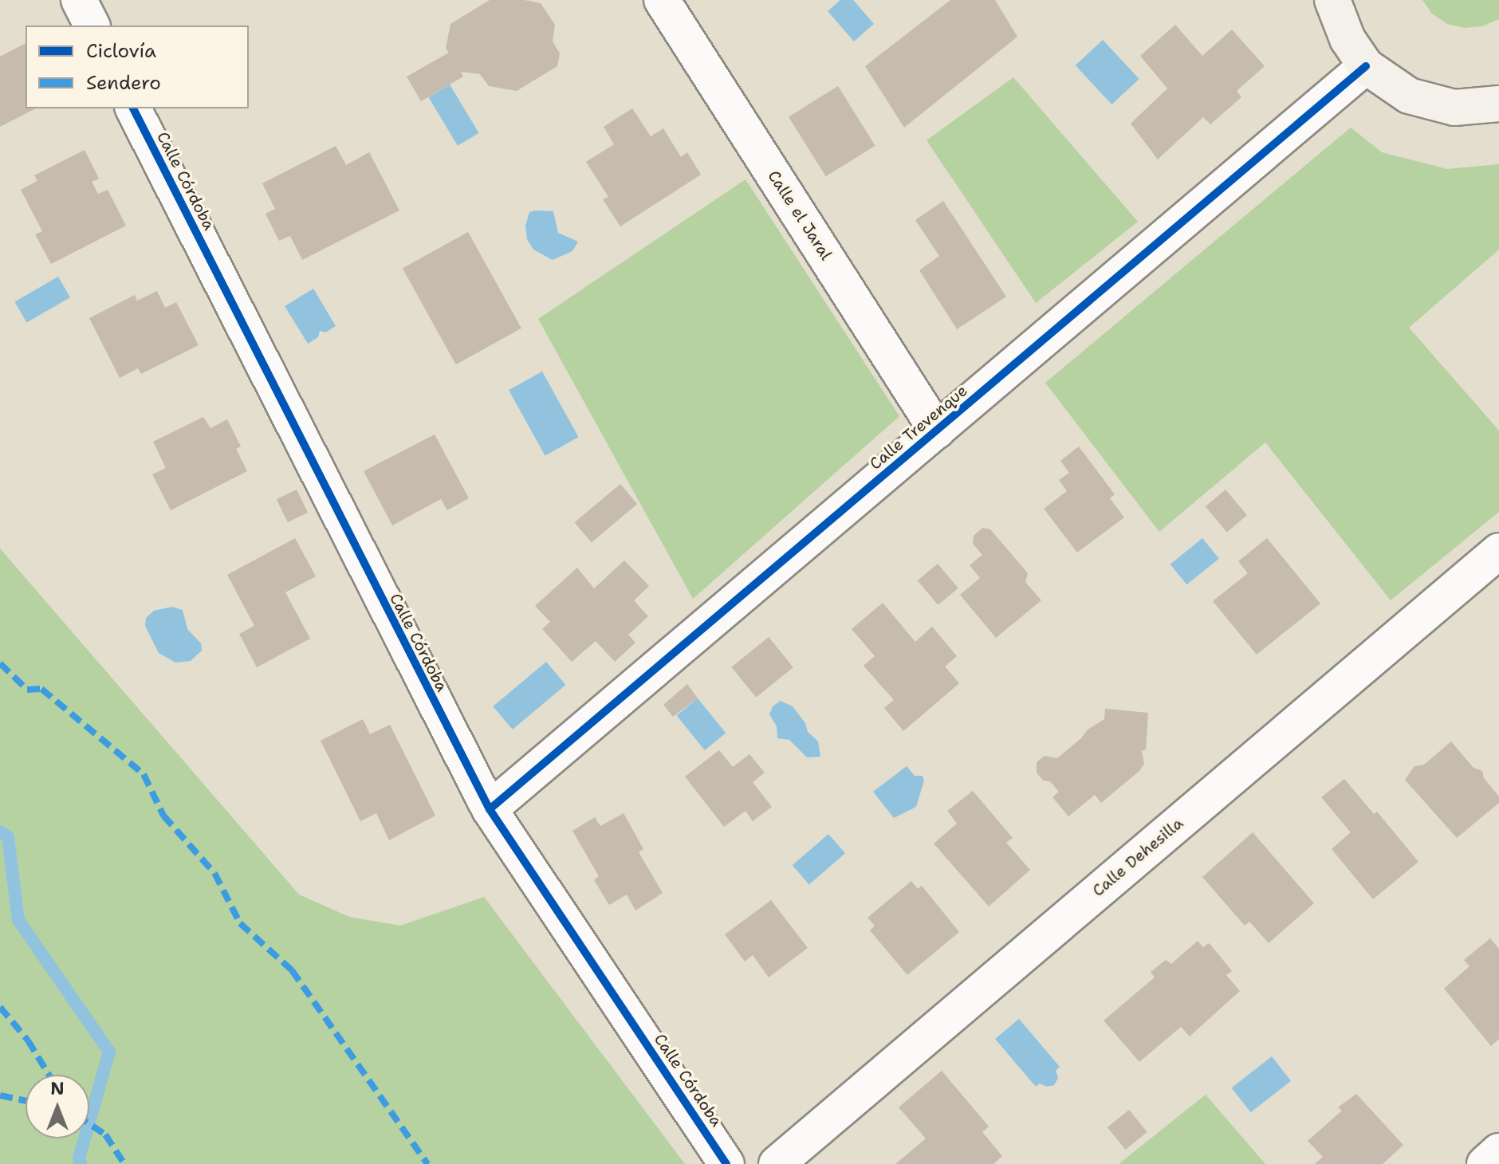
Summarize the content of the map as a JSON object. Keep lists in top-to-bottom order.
{
  "streets": {
    "street": [
      "Calle Córdoba",
      "Calle el Jaral",
      "Calle Trevenque",
      "Calle Dehesilla"
    ]
  },
  "crossings": [
    ["Calle Córdoba", "Calle Trevenque"],
    ["Calle el Jaral", "Calle Trevenque"]
  ],
  "legend": ["Ciclovía", "Sendero"],
  "north": "top"
}
